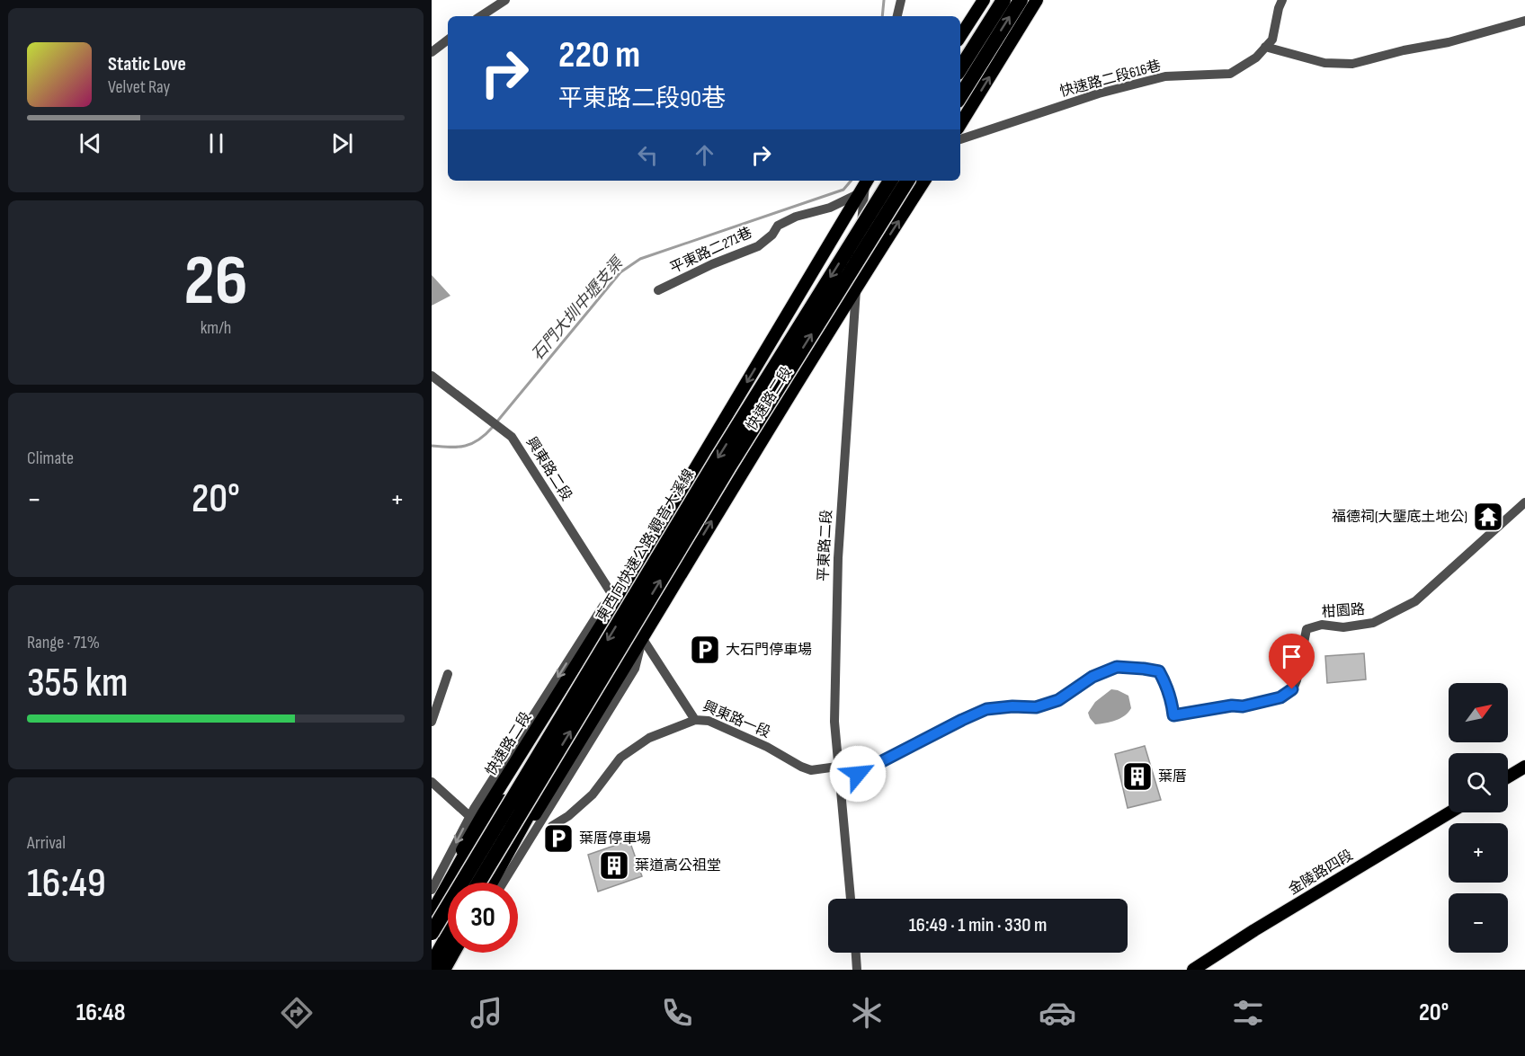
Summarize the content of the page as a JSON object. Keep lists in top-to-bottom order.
{
  "streets": {
    "highway": ["東西向快速公路 觀音大溪線"],
    "main road": ["快速路二段", "金陵路四段"],
    "street": [
      "快速路二段616巷",
      "平東路二271巷",
      "興東路二段",
      "平東路二段",
      "柑園路",
      "興東路一段"
    ]
  },
  "crossings": [
    ["平東路二271巷", "快速路二段"],
    ["平東路二271巷", "平東路二段"],
    ["快速路二段", "興東路二段"],
    ["快速路二段", "平東路二段"],
    ["快速路二段", "興東路一段"],
    ["興東路二段", "興東路一段"],
    ["平東路二段", "柑園路"],
    ["平東路二段", "興東路一段"]
  ],
  "water": ["石門大圳中壢支渠"],
  "places": {
    "temple": ["福德祠(大壟底土地公)"],
    "parking": ["大石門停車場", "葉厝停車場"],
    "building": ["葉厝", "葉道高公祖堂"]
  },
  "north": "top right",
  "page": {
    "turn": ["220 m", "平東路二段90巷"],
    "song": ["Static Love", "Velvet Ray"],
    "tile": [
      ["26", "km/h"],
      "Climate",
      ["Range · 71%", "355 km"],
      ["Arrival", "16:49"]
    ],
    "heat": ["−", "20°", "+"],
    "map_buttons": ["+", "−"],
    "limit": "30",
    "trip": "16:49 · 1 min · 330 m",
    "tabs": ["16:48", "20°"]
  }
}
